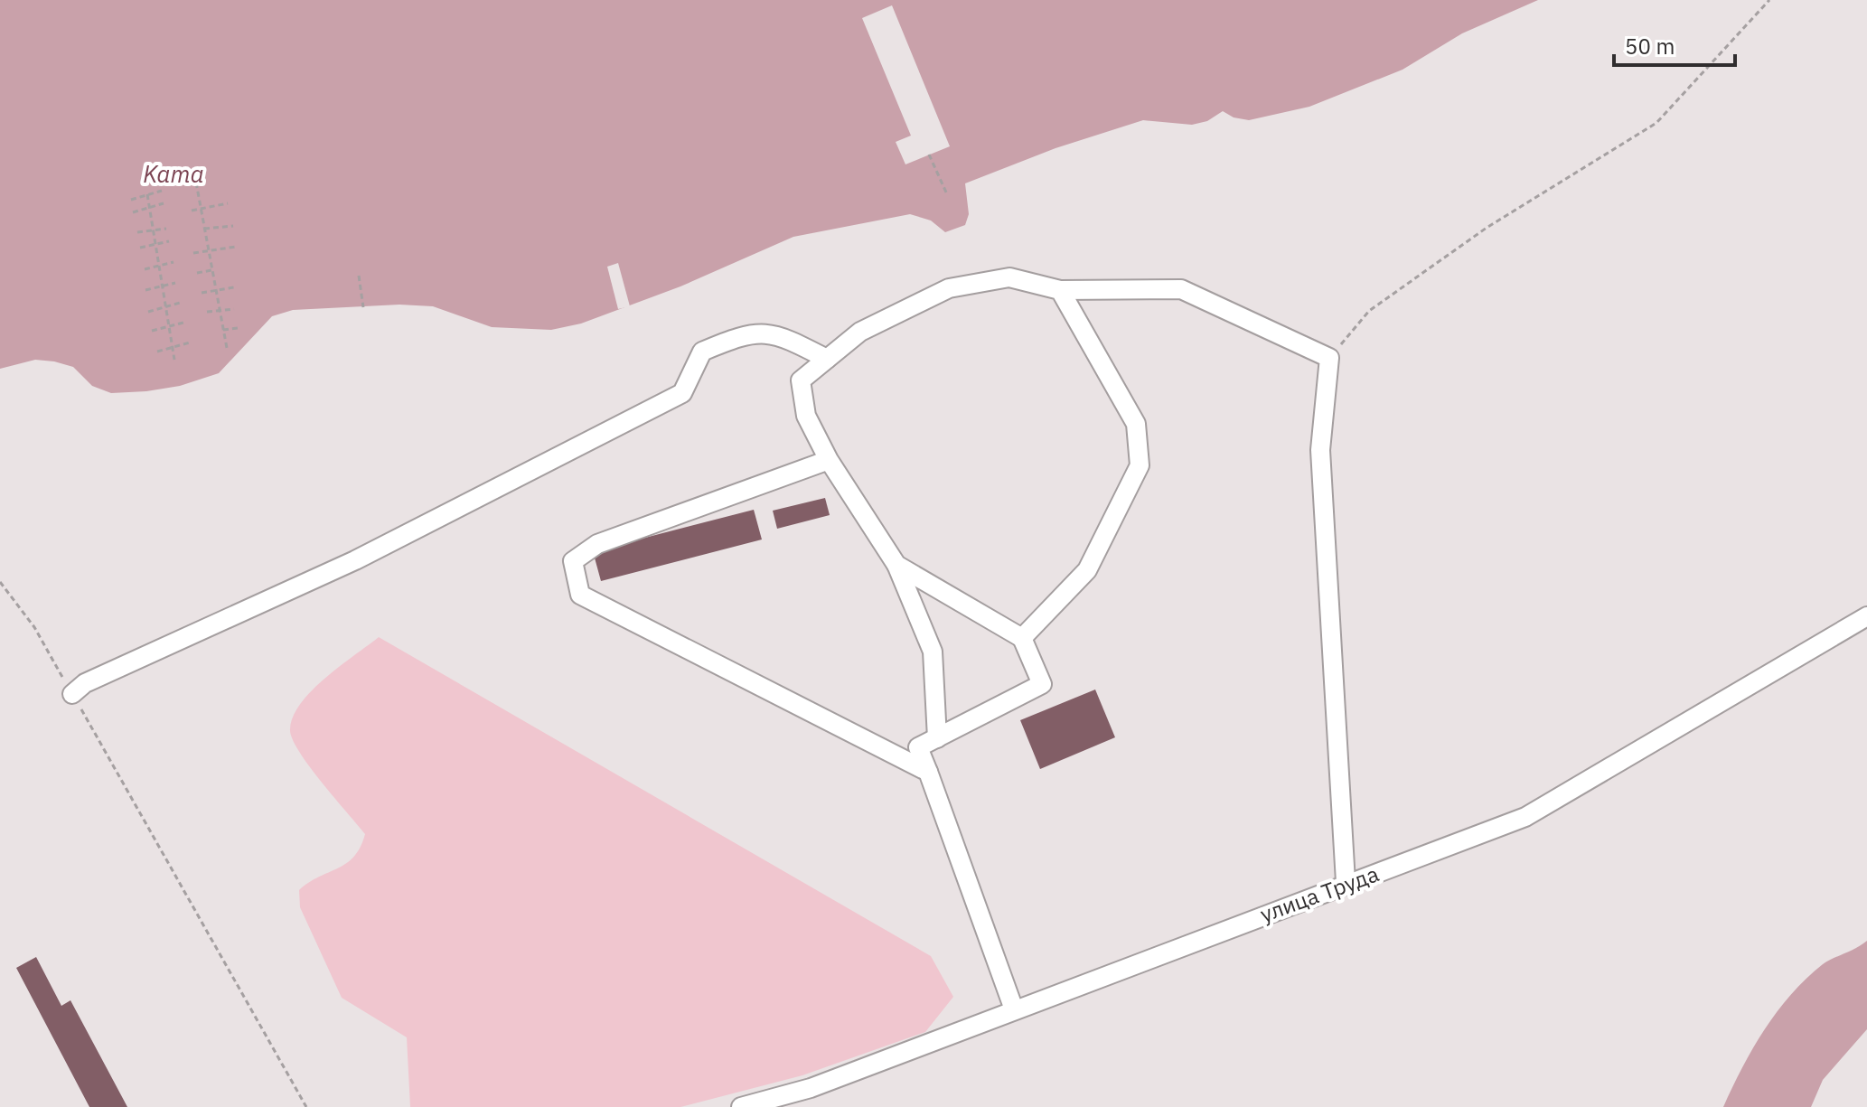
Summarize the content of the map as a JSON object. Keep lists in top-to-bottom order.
{
  "streets": {
    "street": ["улица Труда"]
  },
  "water": ["Kama"],
  "scale_bar": "50 m"
}
